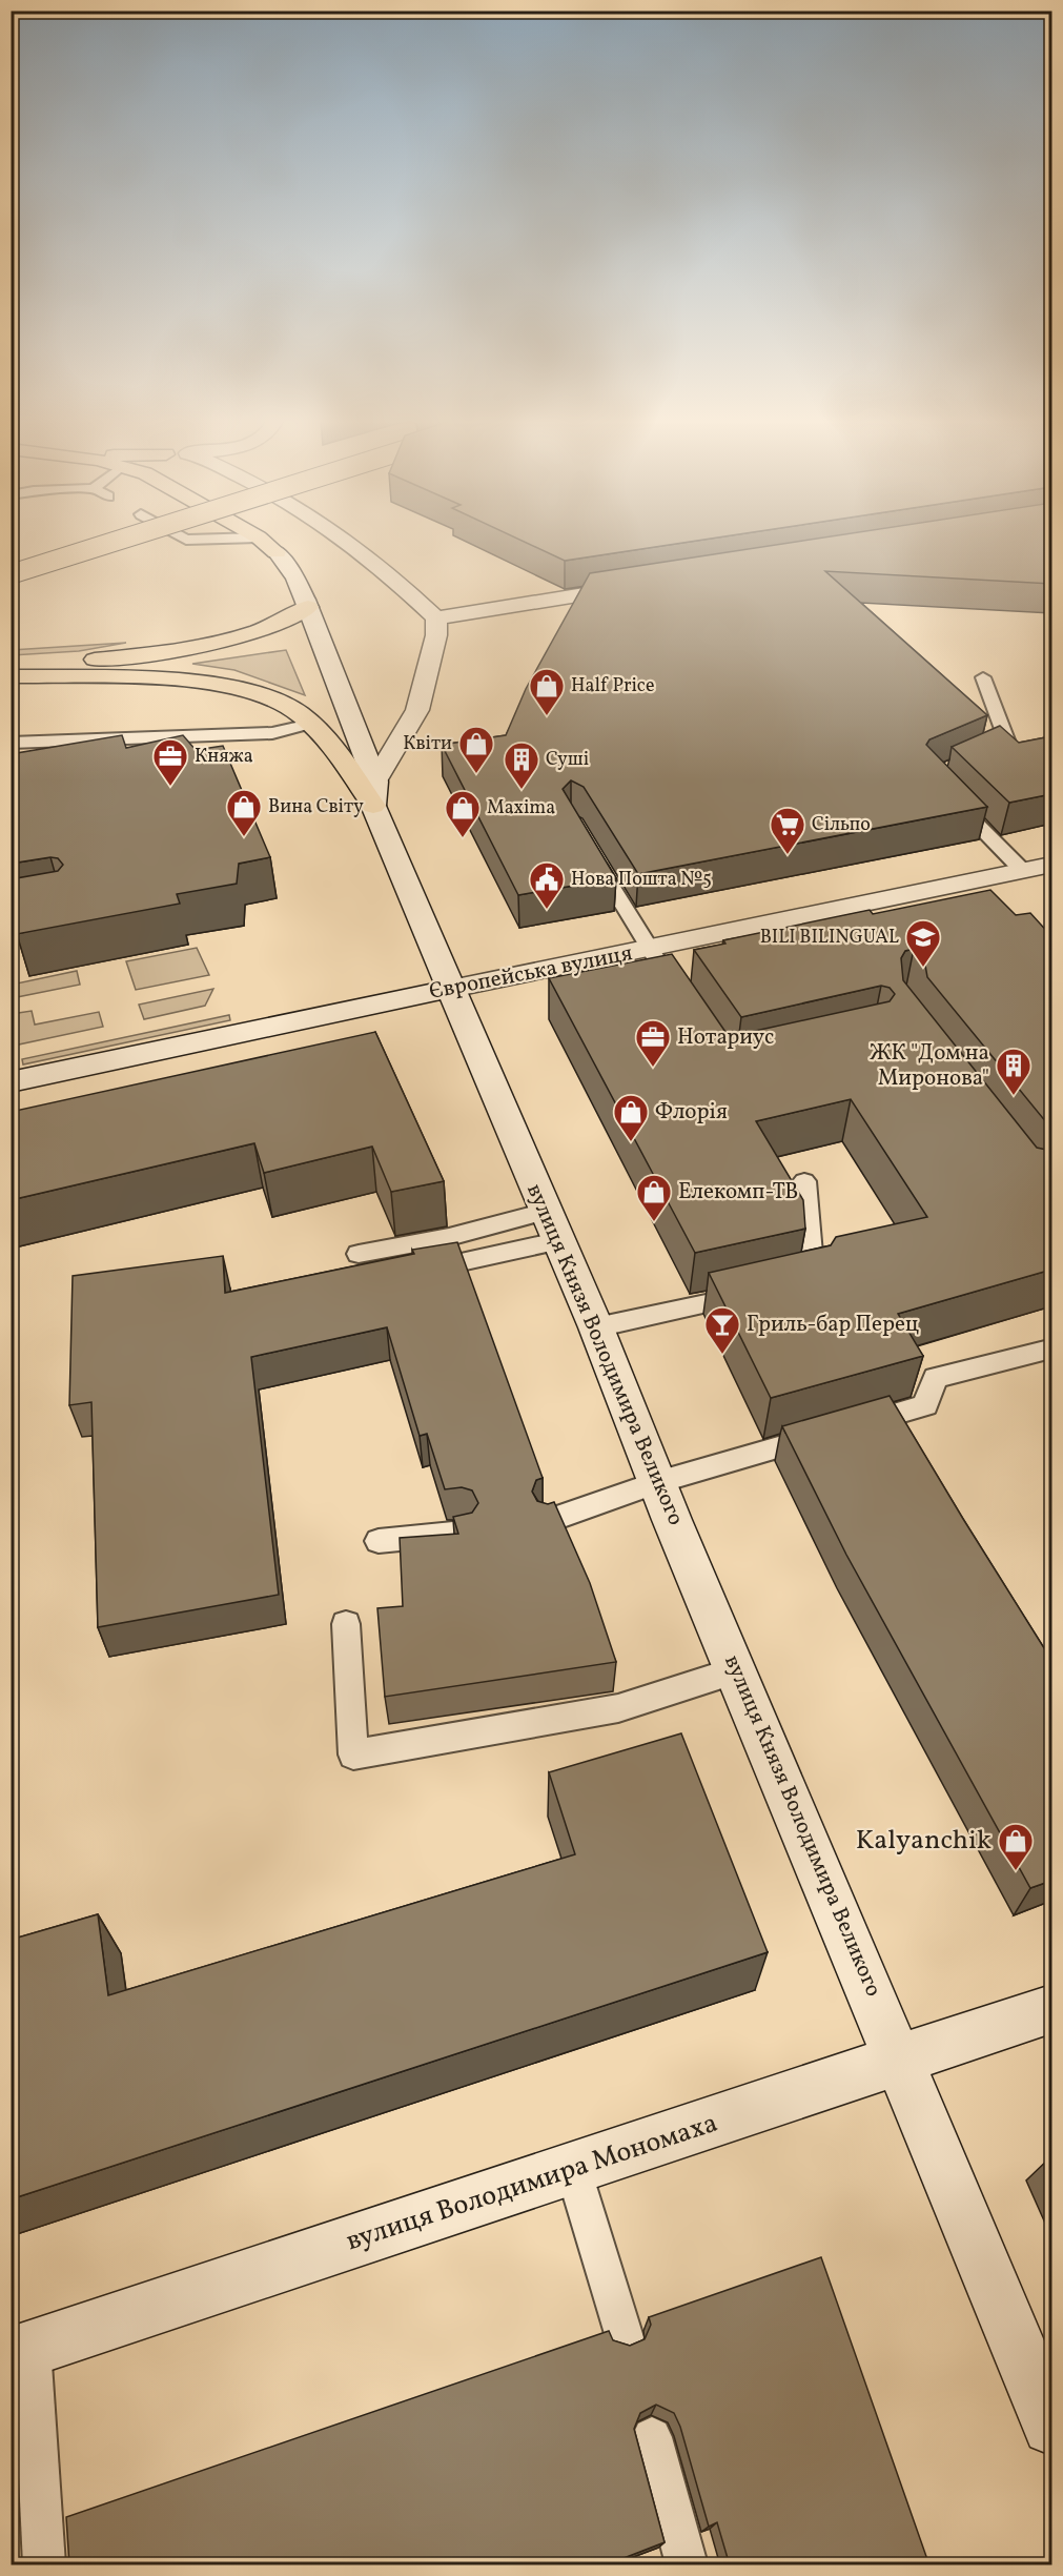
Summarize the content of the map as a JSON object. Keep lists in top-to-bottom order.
{
  "streets": {
    "main road": ["вулиця Князя Володимира Великого"],
    "street": ["Європейська вулиця", "вулиця Володимира Мономаха"]
  },
  "crossings": [
    ["Європейська вулиця", "вулиця Князя Володимира Великого"],
    ["вулиця Князя Володимира Великого", "вулиця Володимира Мономаха"]
  ],
  "places": {
    "shop": [
      "Half Price",
      "Квіти",
      "Вина Світу",
      "Maxima",
      "Флорія",
      "Елекомп-ТВ",
      "Kalyanchik"
    ],
    "office": ["Княжа", "Нотариус"],
    "building": ["Суші", "ЖК \"Дом на Миронова\""],
    "supermarket": ["Сільпо"],
    "public building": ["Нова Пошта №5"],
    "school or university": ["BILI BILINGUAL"],
    "bar": ["Гриль-бар Перец"]
  }
}
